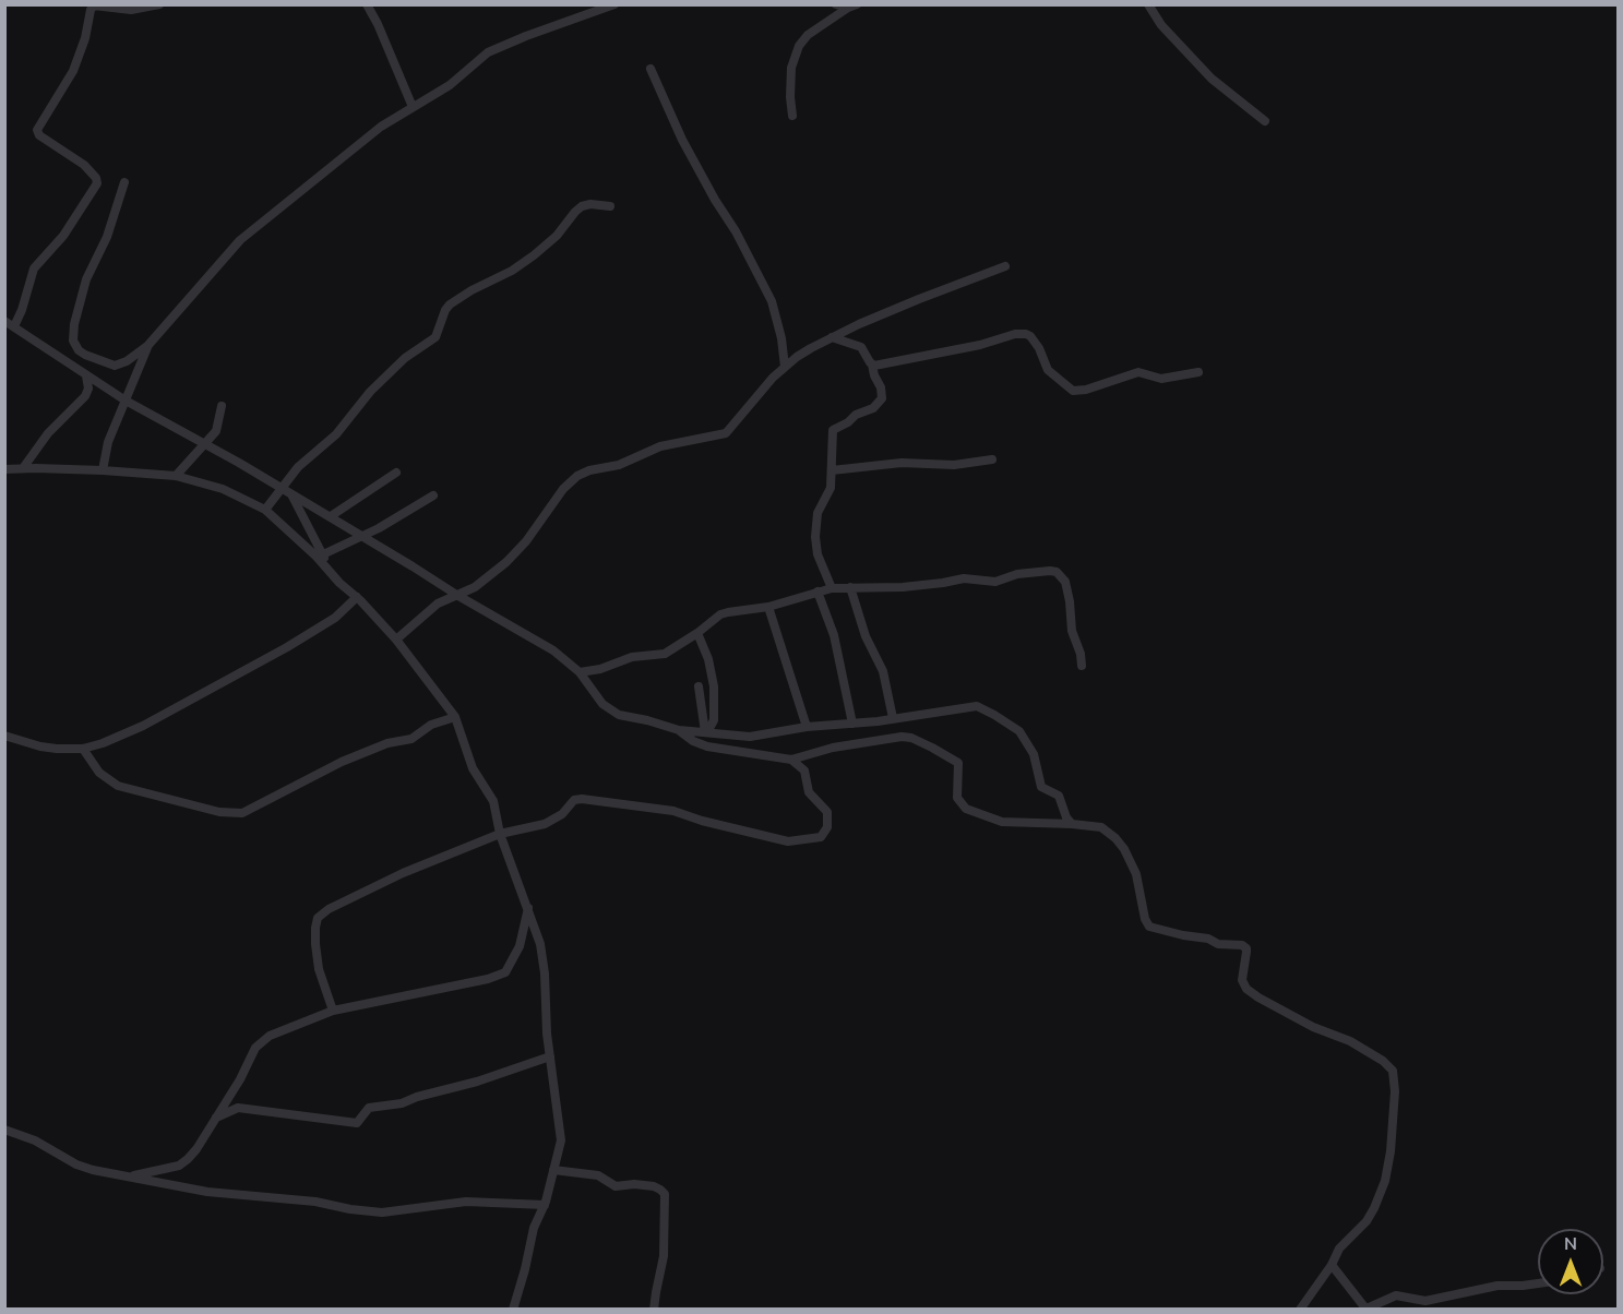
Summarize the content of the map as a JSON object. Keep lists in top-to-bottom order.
{
  "north": "top"
}
